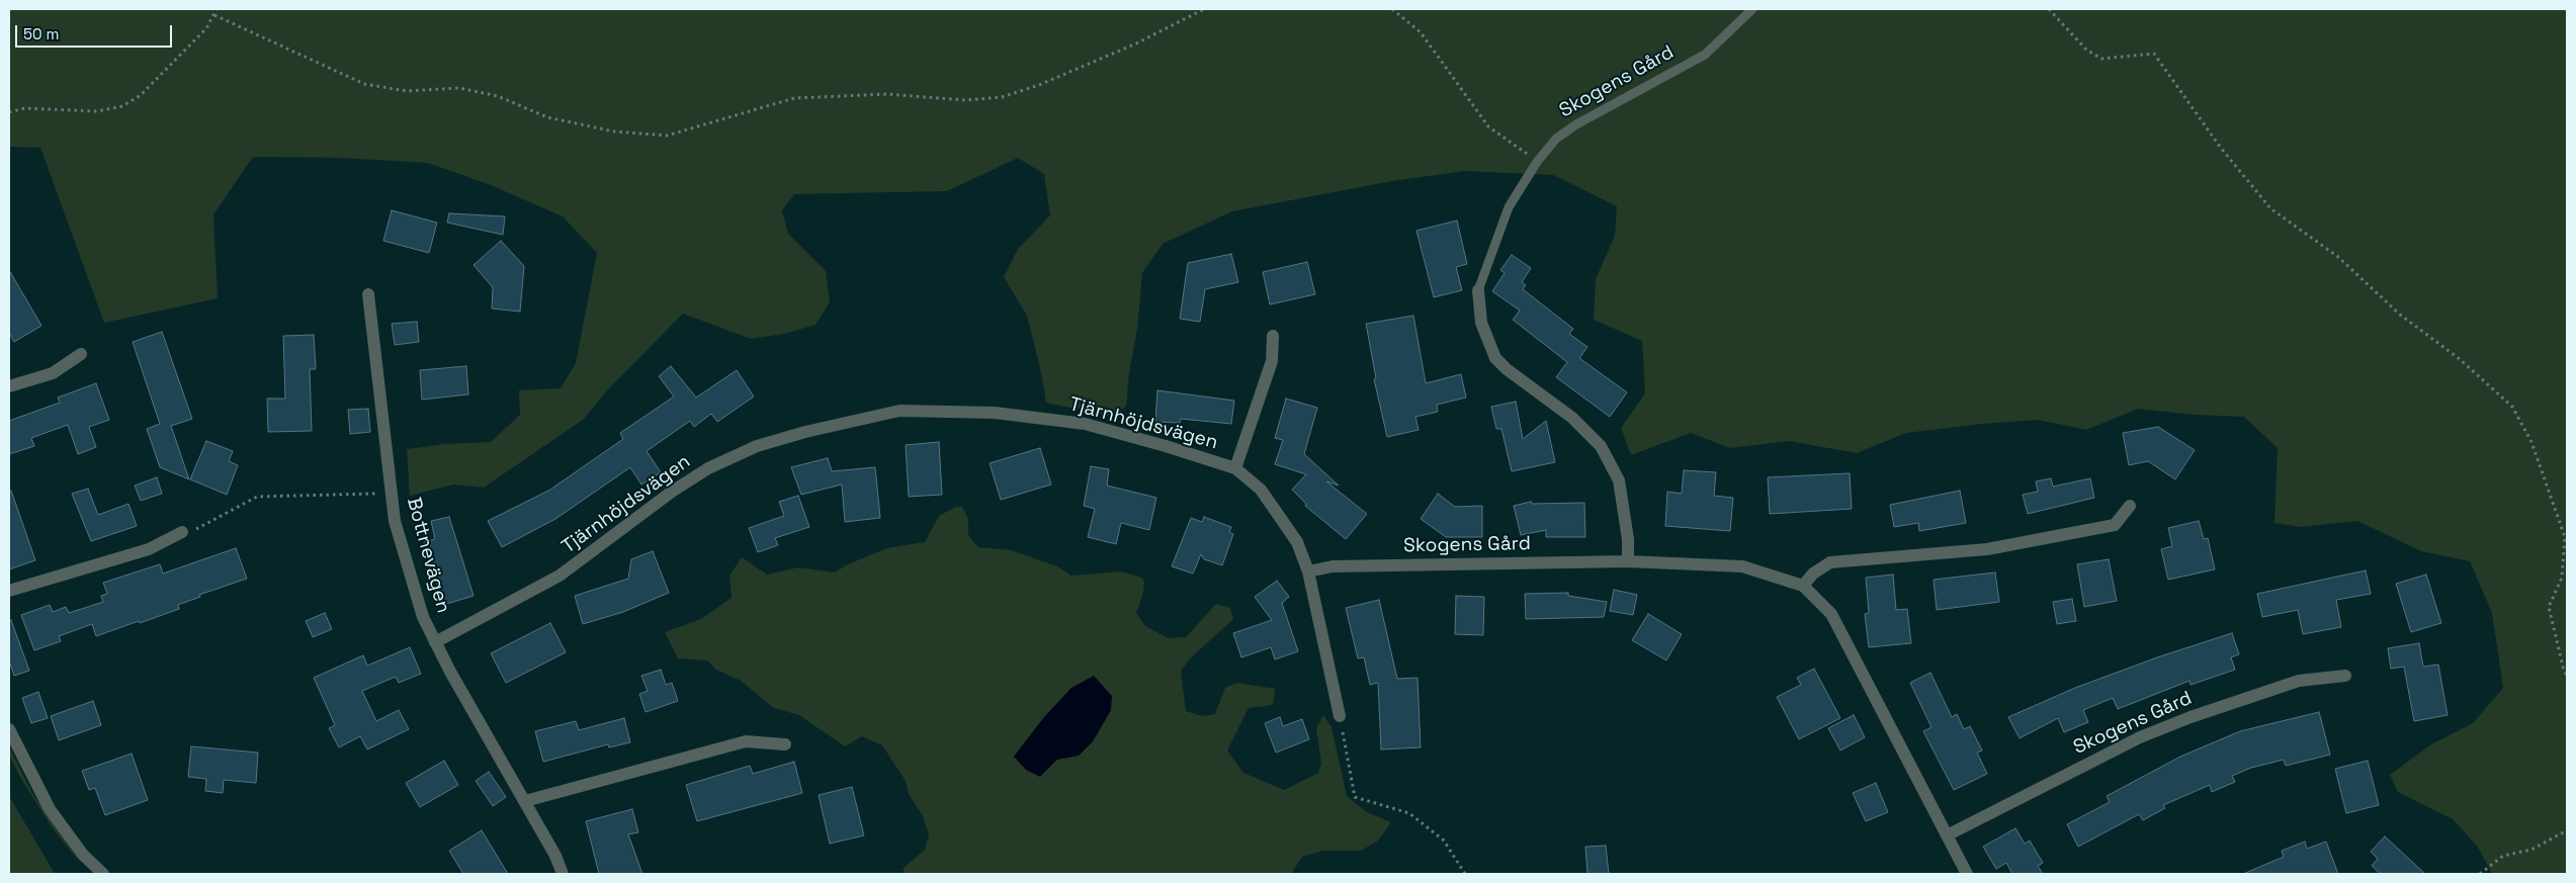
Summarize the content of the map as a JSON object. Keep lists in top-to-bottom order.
{
  "streets": {
    "street": ["Skogens Gård", "Tjärnhöjdsvägen", "Bottnevägen"]
  },
  "crossings": [
    ["Skogens Gård", "Tjärnhöjdsvägen"],
    ["Tjärnhöjdsvägen", "Bottnevägen"]
  ],
  "scale_bar": "50 m"
}
